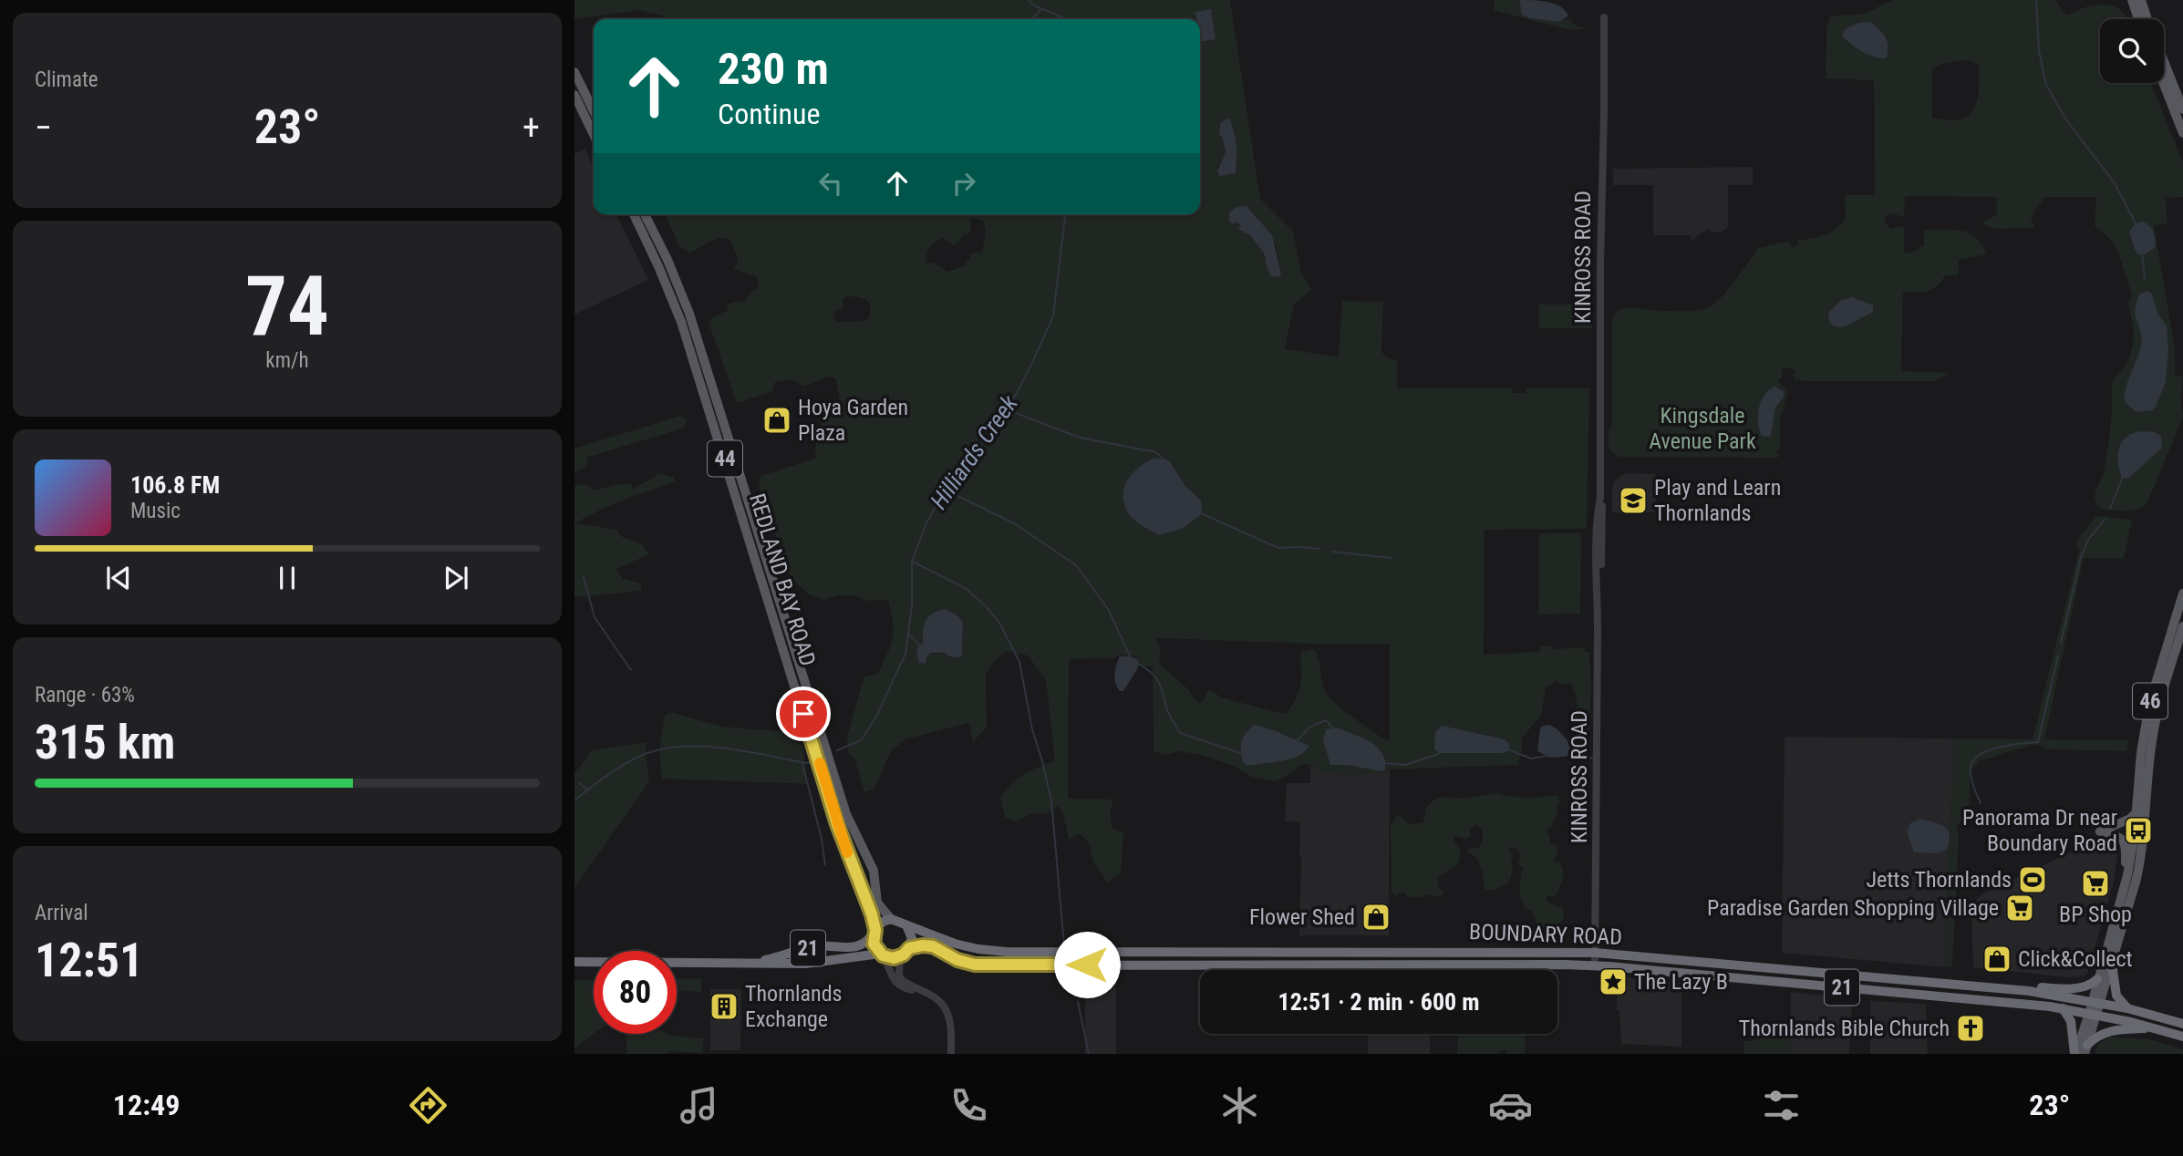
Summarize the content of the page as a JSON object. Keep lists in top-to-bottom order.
{
  "streets": {
    "highway": ["BOUNDARY ROAD", "21"],
    "main road": ["44", "REDLAND BAY ROAD", "46"],
    "street": ["KINROSS ROAD"]
  },
  "crossings": [
    ["KINROSS ROAD", "BOUNDARY ROAD"],
    ["REDLAND BAY ROAD", "BOUNDARY ROAD"],
    ["REDLAND BAY ROAD", "21"],
    ["46", "BOUNDARY ROAD"],
    ["BOUNDARY ROAD", "21"]
  ],
  "water": ["Hilliards Creek"],
  "parks": ["Kingsdale Avenue Park"],
  "places": {
    "shop": ["Hoya Garden Plaza", "Flower Shed", "Click&Collect"],
    "school or university": ["Play and Learn Thornlands"],
    "bus stop": ["Panorama Dr near Boundary Road"],
    "sports": ["Jetts Thornlands"],
    "supermarket": ["BP Shop", "Paradise Garden Shopping Village"],
    "place": ["The Lazy B"],
    "building": ["Thornlands Exchange"],
    "church": ["Thornlands Bible Church"]
  },
  "page": {
    "tile": [
      "Climate",
      ["74", "km/h"],
      ["Range · 63%", "315 km"],
      ["Arrival", "12:51"]
    ],
    "turn": ["230 m", "Continue"],
    "heat": ["−", "23°", "+"],
    "song": ["106.8 FM", "Music"],
    "limit": "80",
    "trip": "12:51 · 2 min · 600 m",
    "tabs": ["12:49", "23°"]
  }
}
